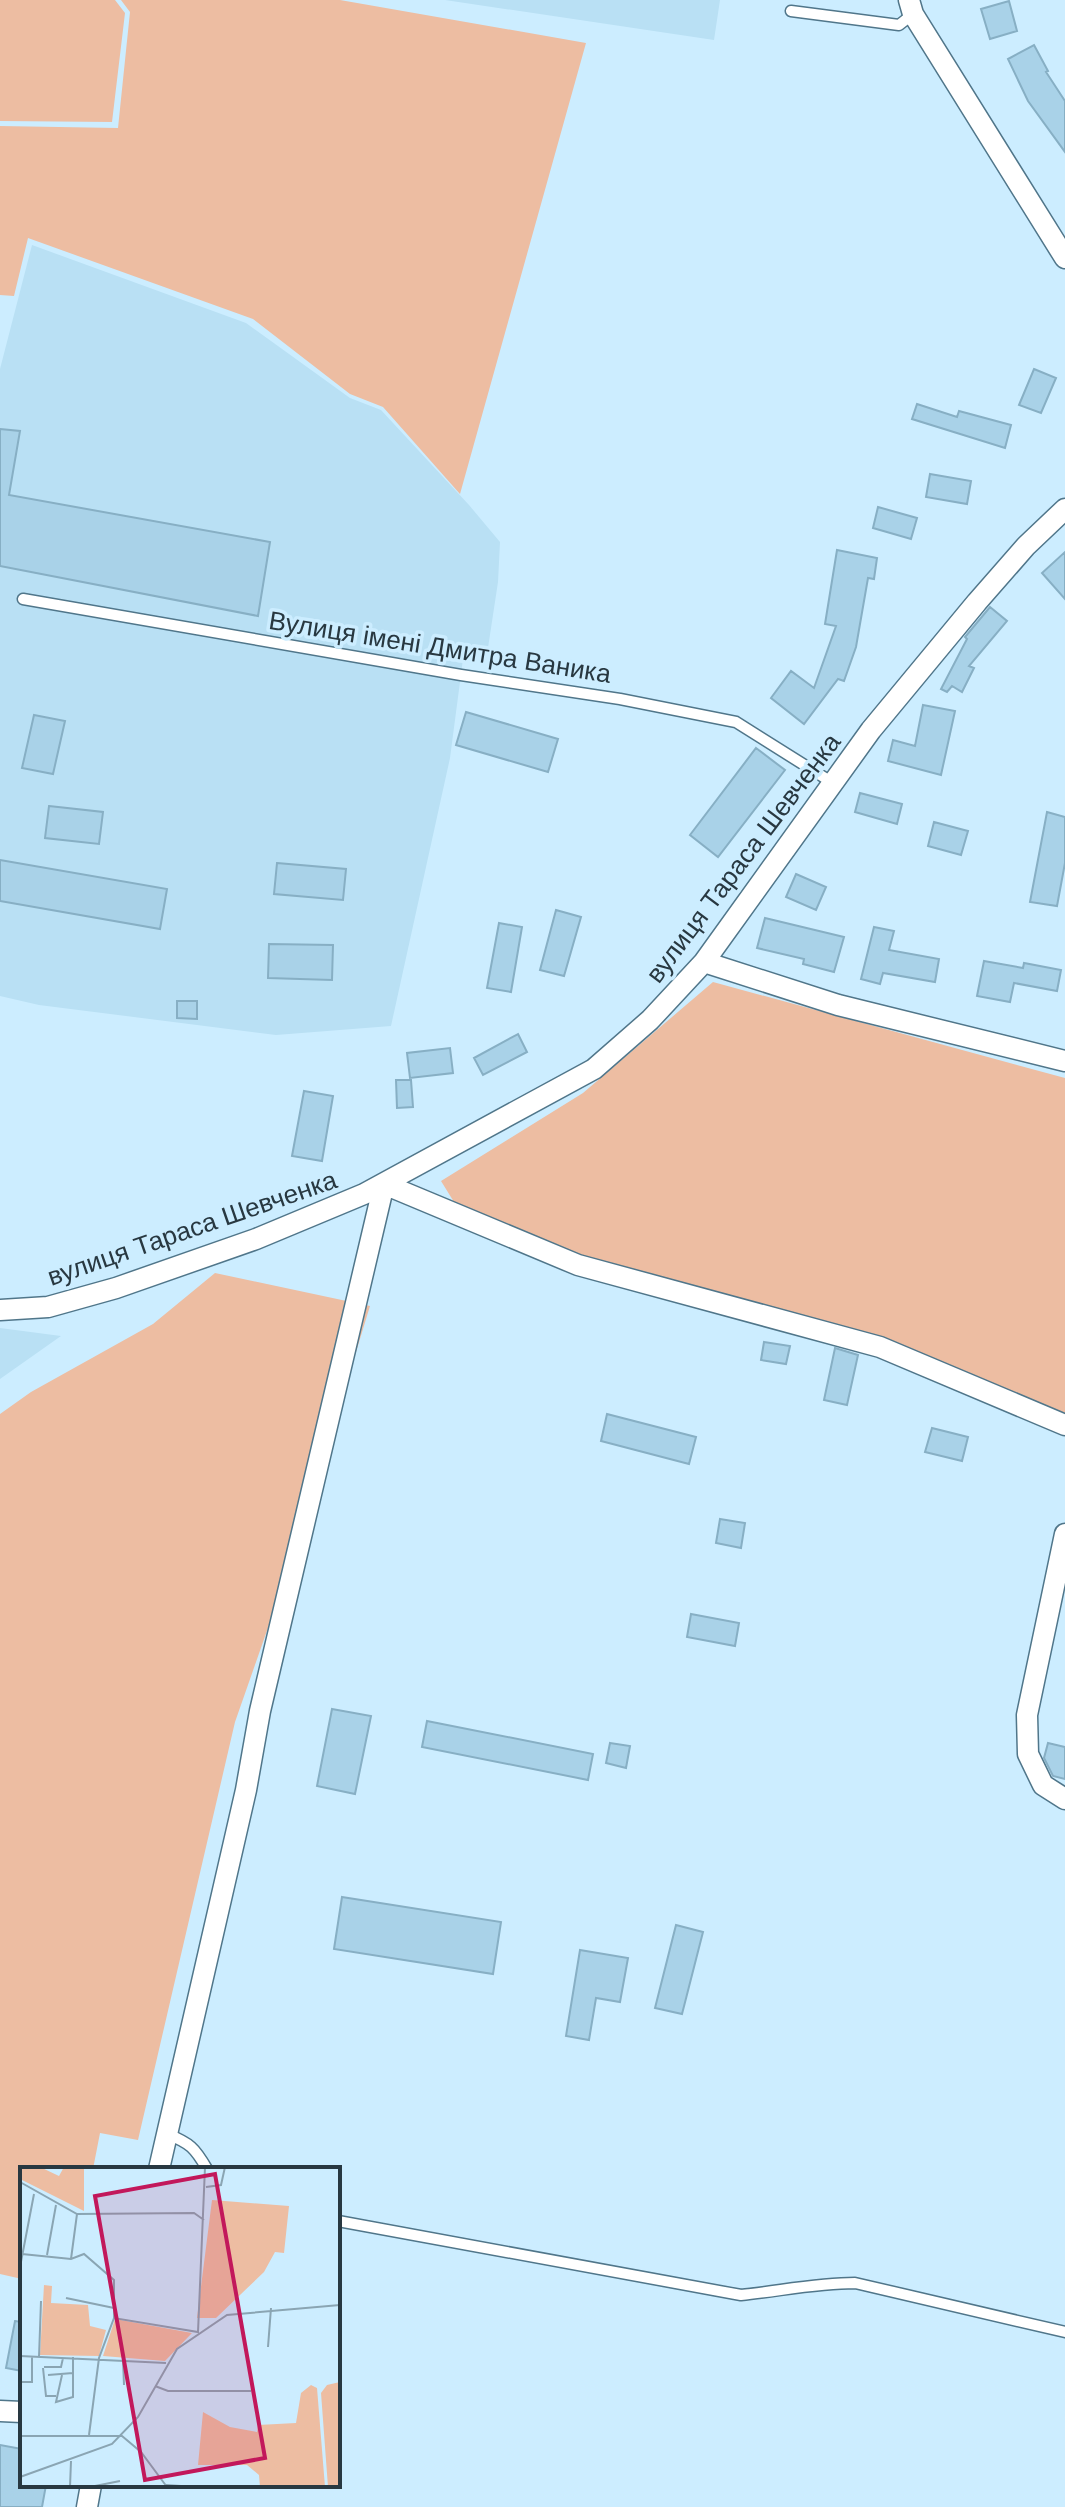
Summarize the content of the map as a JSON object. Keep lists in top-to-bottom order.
{
  "streets": {
    "street": ["вулиця Тараса Шевченка"],
    "lane": ["Вулиця імені Дмитра Ваника"]
  },
  "crossings": [
    ["Вулиця імені Дмитра Ваника", "вулиця Тараса Шевченка"]
  ]
}
